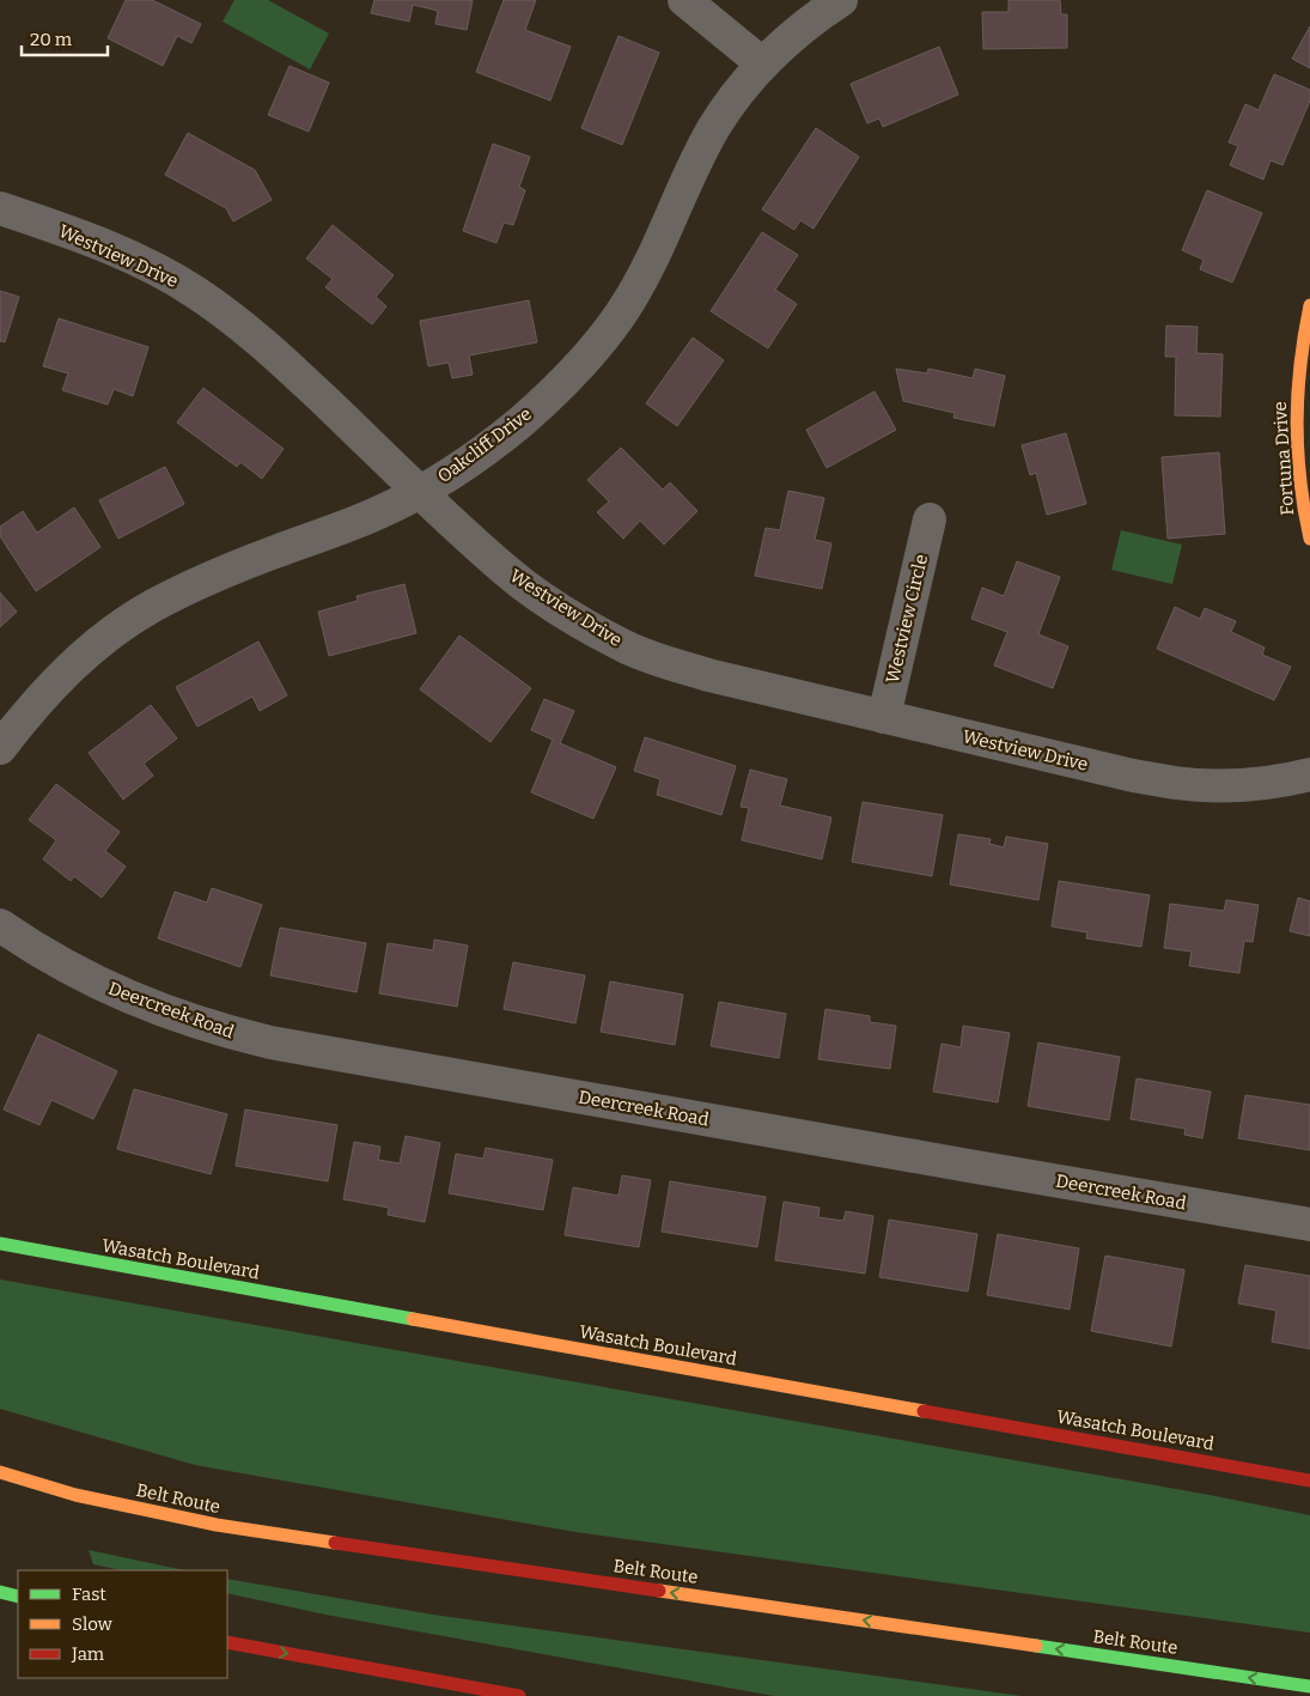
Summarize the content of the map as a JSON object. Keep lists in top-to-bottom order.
{
  "streets": {
    "main road": ["Fortuna Drive", "Wasatch Boulevard", "Belt Route"],
    "street": [
      "Westview Drive",
      "Oakcliff Drive",
      "Westview Circle",
      "Deercreek Road"
    ]
  },
  "crossings": [
    ["Westview Drive", "Oakcliff Drive"],
    ["Westview Drive", "Westview Circle"]
  ],
  "one_way": ["Belt Route"],
  "legend": ["Fast", "Slow", "Jam"],
  "scale_bar": "20 m"
}
